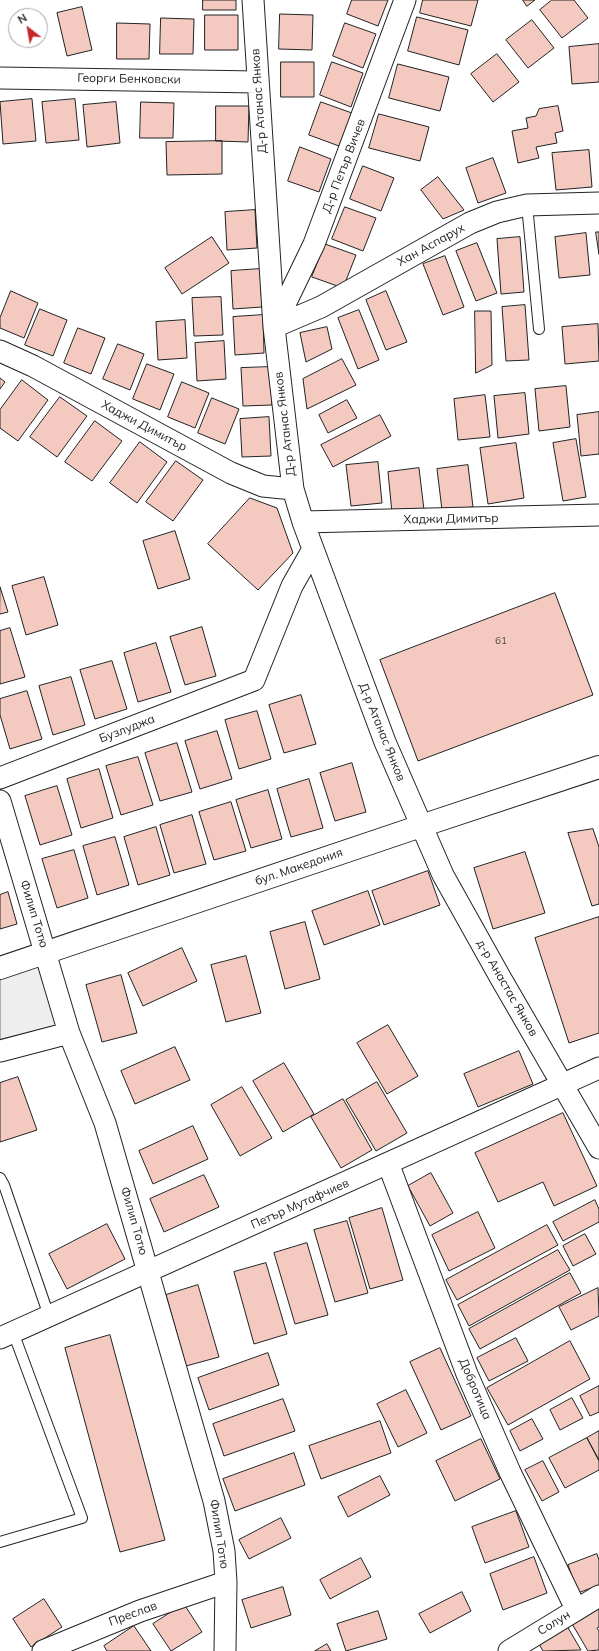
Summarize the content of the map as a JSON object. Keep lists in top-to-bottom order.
{
  "streets": {
    "street": [
      "Георги Бенковски",
      "Д-р Атанас Янков",
      "Д-р Петър Вичев",
      "Хан Аспарух",
      "Хаджи Димитър",
      "Бузлуджа",
      "бул. Македония",
      "Филип Тотю",
      "д-р Анастас Янков",
      "Петър Мутафчиев",
      "Добротица",
      "Преслав",
      "Солун"
    ]
  },
  "crossings": [
    ["Георги Бенковски", "Д-р Атанас Янков"],
    ["Д-р Атанас Янков", "Д-р Петър Вичев"],
    ["Д-р Атанас Янков", "Хан Аспарух"],
    ["Д-р Атанас Янков", "Хаджи Димитър"],
    ["Д-р Атанас Янков", "Бузлуджа"],
    ["Д-р Атанас Янков", "бул. Македония"],
    ["Д-р Атанас Янков", "д-р Анастас Янков"],
    ["Д-р Петър Вичев", "Хан Аспарух"],
    ["бул. Македония", "Филип Тотю"],
    ["бул. Македония", "д-р Анастас Янков"],
    ["Филип Тотю", "Петър Мутафчиев"],
    ["Филип Тотю", "Преслав"],
    ["д-р Анастас Янков", "Петър Мутафчиев"],
    ["Петър Мутафчиев", "Добротица"],
    ["Добротица", "Солун"]
  ],
  "house_numbers": ["61"],
  "north": "top left"
}
